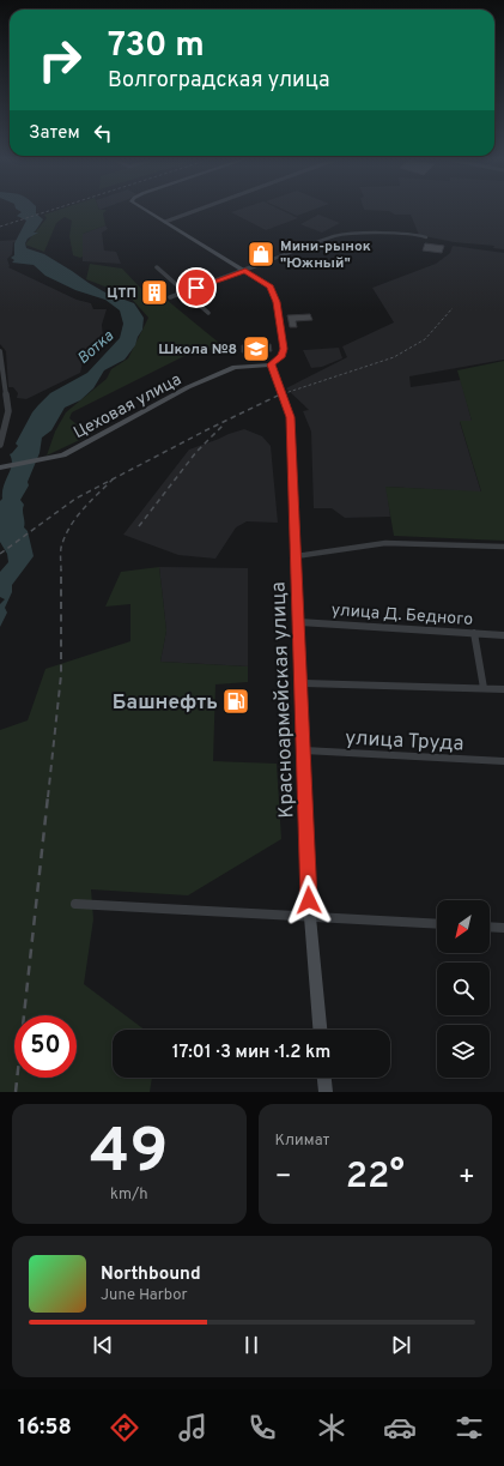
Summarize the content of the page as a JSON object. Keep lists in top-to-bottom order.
{
  "streets": {
    "main road": ["Цеховая улица", "Красноармейская улица"],
    "street": ["улица Д. Бедного", "улица Труда"]
  },
  "crossings": [
    ["Цеховая улица", "Красноармейская улица"],
    ["улица Д. Бедного", "Красноармейская улица"],
    ["Красноармейская улица", "улица Труда"]
  ],
  "water": ["Вотка"],
  "places": {
    "shop": ["Мини-рынок \"Южный\""],
    "building": ["ЦТП"],
    "school or university": ["Школа №8"],
    "fuel station": ["Башнефть"]
  },
  "north": "bottom left",
  "page": {
    "turn": ["730 m", "Волгоградская улица"],
    "then": "Затем",
    "limit": "50",
    "trip": "17:01 · 3 мин · 1.2 km",
    "tile": [
      ["49", "km/h"],
      "Климат"
    ],
    "heat": ["−", "22°", "+"],
    "song": ["Northbound", "June Harbor"],
    "tabs": "16:58"
  }
}
